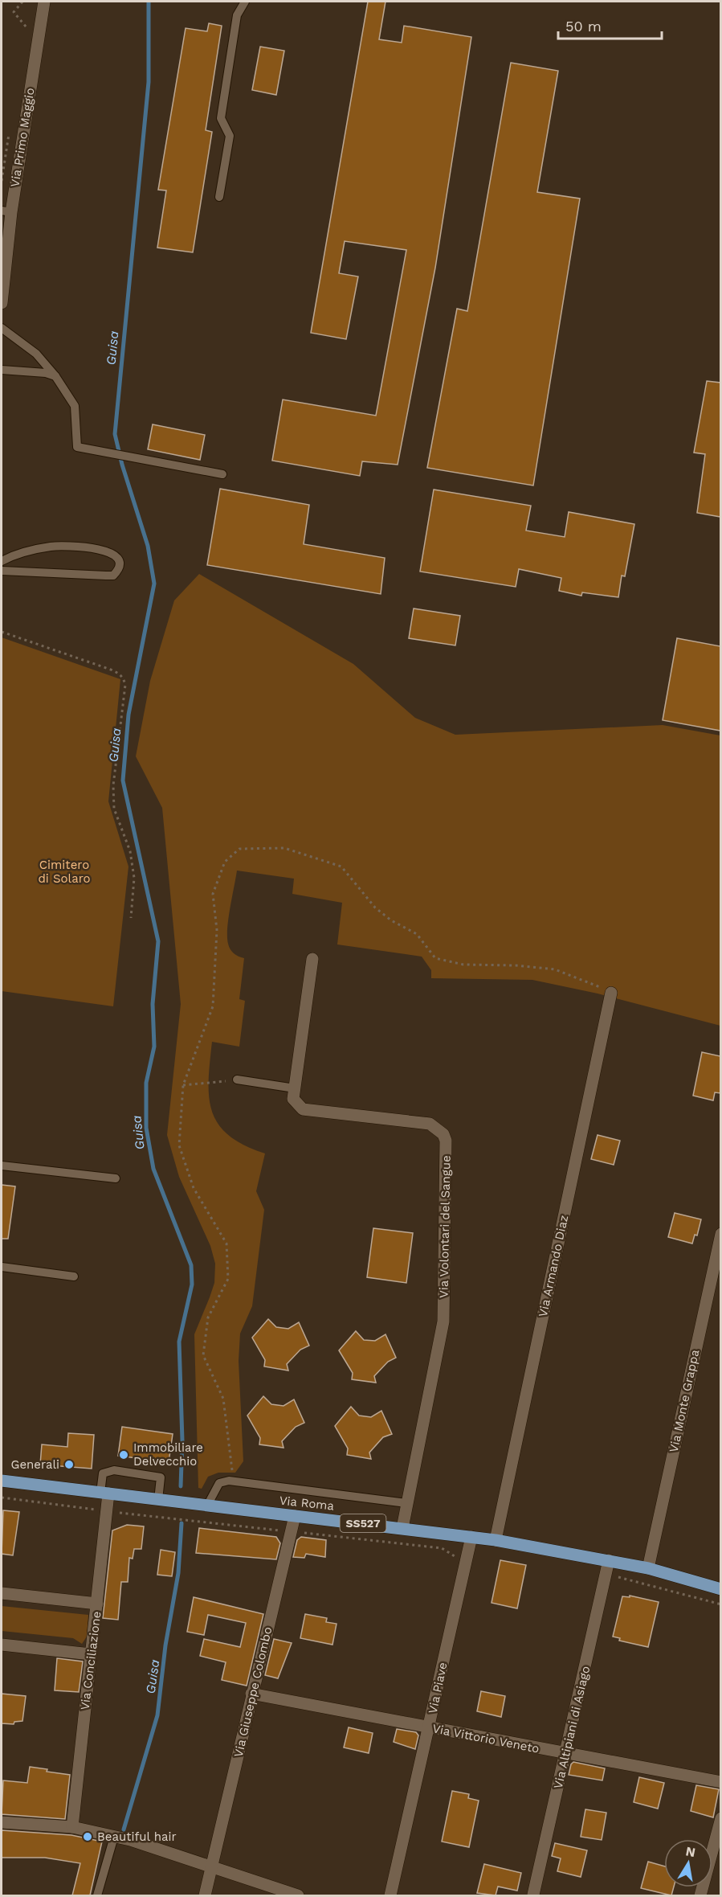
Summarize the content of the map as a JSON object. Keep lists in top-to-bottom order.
{
  "streets": {
    "main road": ["Via Roma", "SS527"],
    "street": [
      "Via Primo Maggio",
      "Via Volontari del Sangue",
      "Via Armando Diaz",
      "Via Monte Grappa",
      "Via Conciliazione",
      "Via Piave",
      "Via Giuseppe Colombo",
      "Via Altipiani di Asiago",
      "Via Vittorio Veneto"
    ]
  },
  "crossings": [
    ["Via Volontari del Sangue", "Via Roma"],
    ["Via Armando Diaz", "Via Roma"],
    ["Via Monte Grappa", "Via Roma"],
    ["Via Roma", "Via Conciliazione"],
    ["Via Roma", "Via Piave"],
    ["Via Roma", "Via Giuseppe Colombo"],
    ["Via Roma", "Via Altipiani di Asiago"],
    ["Via Piave", "Via Vittorio Veneto"],
    ["Via Giuseppe Colombo", "Via Vittorio Veneto"],
    ["Via Altipiani di Asiago", "Via Vittorio Veneto"]
  ],
  "water": ["Guisa"],
  "parks": ["Cimitero di Solaro"],
  "places": ["Immobiliare Delvecchio", "Generali", "Beautiful hair"],
  "scale_bar": "50 m",
  "north": "top"
}
